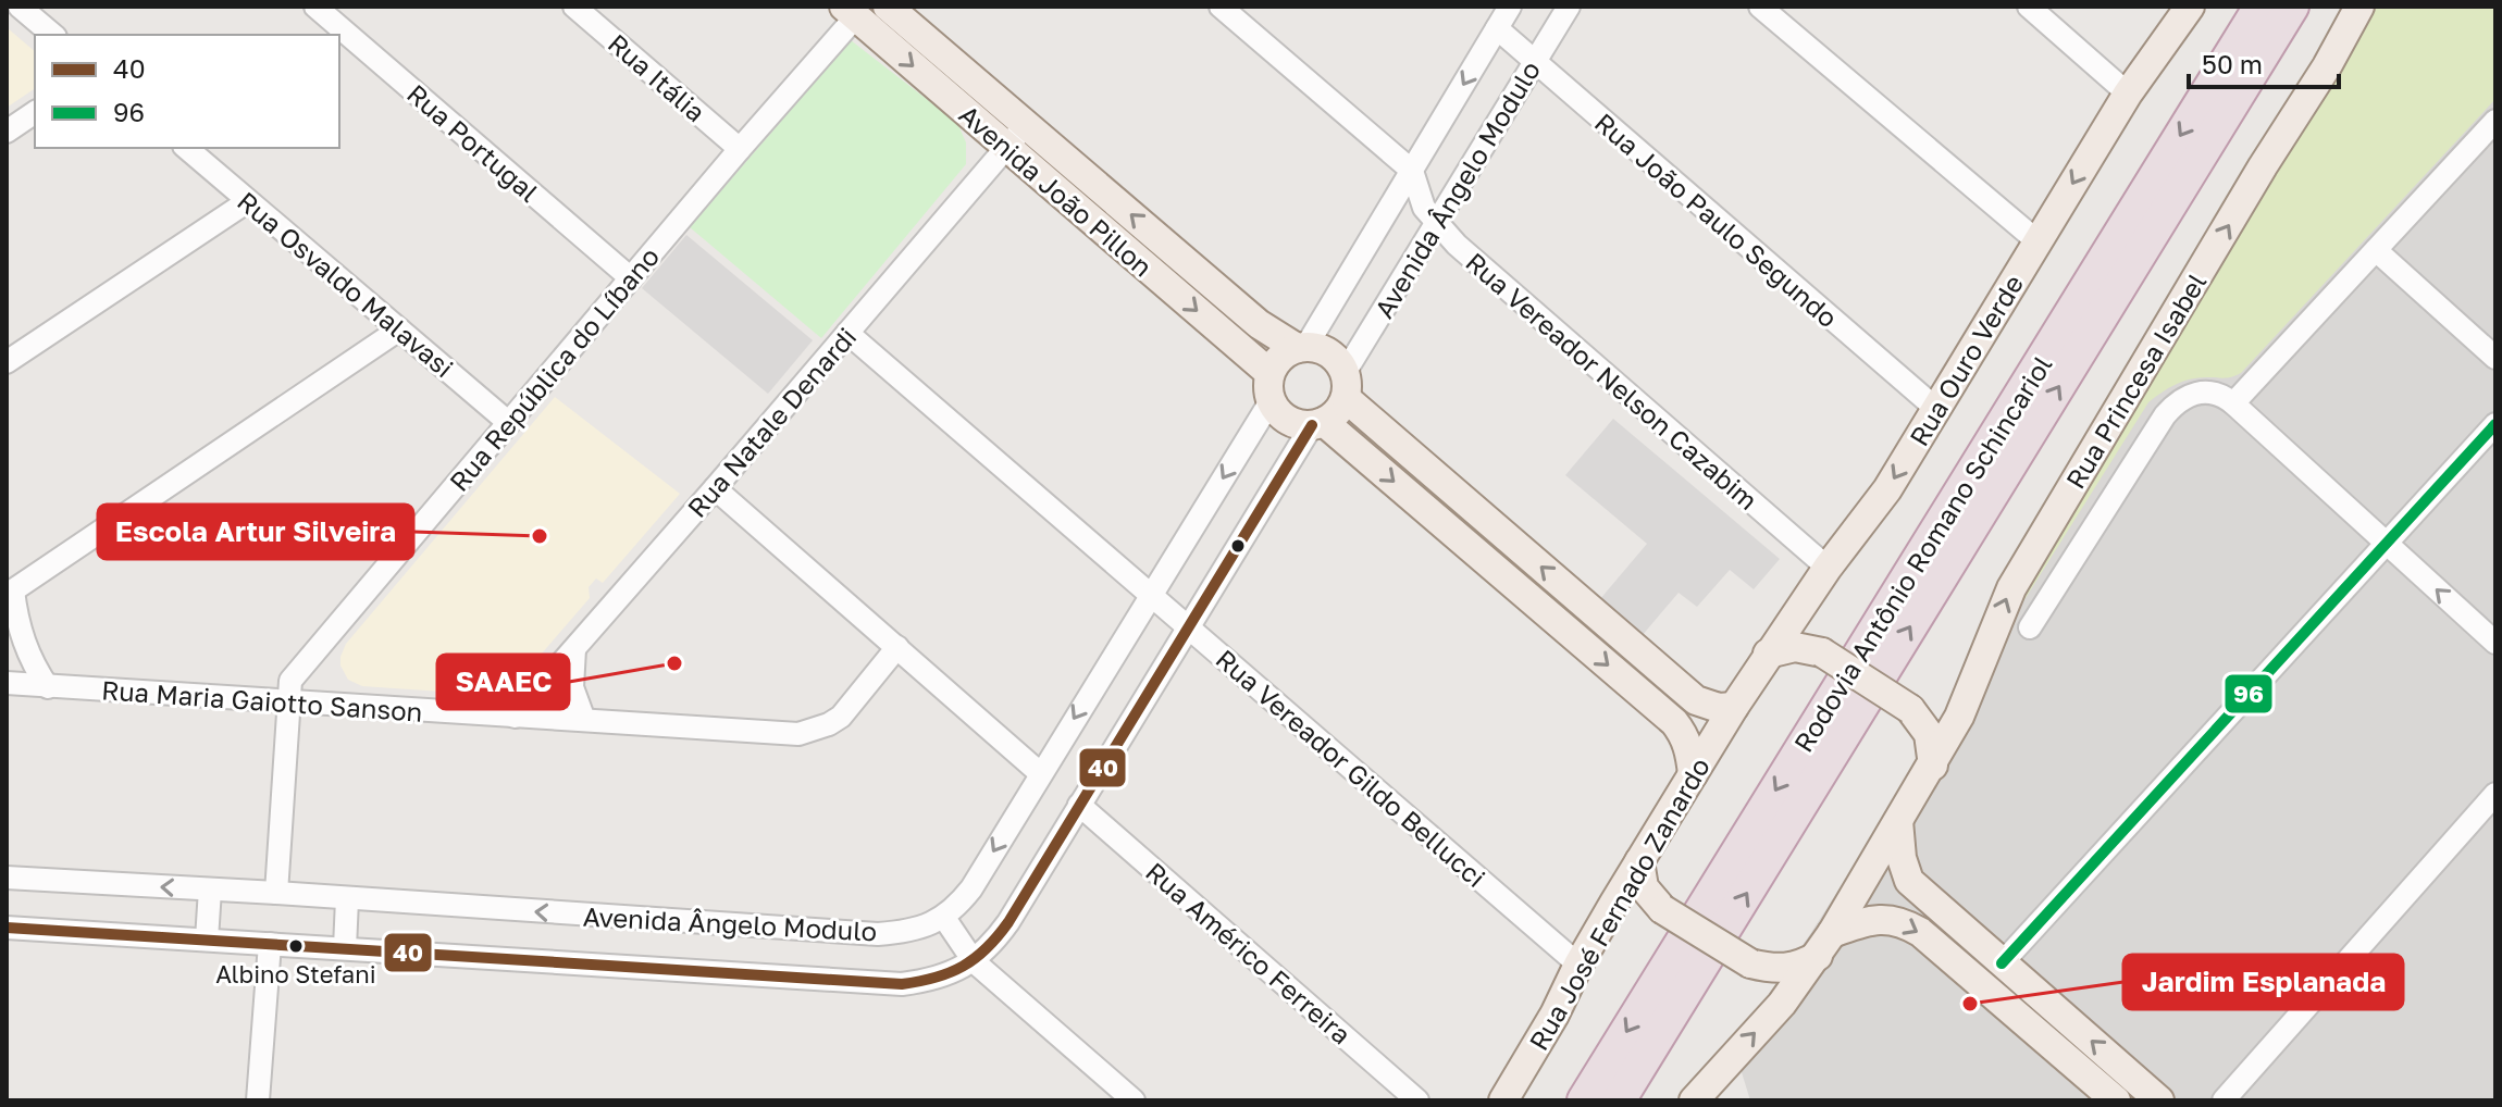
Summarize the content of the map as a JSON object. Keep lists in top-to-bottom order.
{
  "streets": {
    "highway": ["Rodovia Antônio Romano Schincariol"],
    "main road": [
      "Avenida João Pillon",
      "Rua Ouro Verde",
      "Rua Princesa Isabel",
      "Rua José Fernado Zanardo"
    ],
    "street": [
      "Rua Itália",
      "Rua Portugal",
      "Avenida Ângelo Modulo",
      "Rua João Paulo Segundo",
      "Rua Osvaldo Malavasi",
      "Rua República do Líbano",
      "Rua Vereador Nelson Cazabim",
      "Rua Natale Denardi",
      "Rua Maria Gaiotto Sanson",
      "Rua Vereador Gildo Bellucci",
      "Rua Américo Ferreira"
    ]
  },
  "crossings": [
    ["Rua Itália", "Rua República do Líbano"],
    ["Rua Portugal", "Rua República do Líbano"],
    ["Avenida Ângelo Modulo", "Avenida João Pillon"],
    ["Avenida Ângelo Modulo", "Rua João Paulo Segundo"],
    ["Avenida Ângelo Modulo", "Rua República do Líbano"],
    ["Avenida Ângelo Modulo", "Rua Vereador Nelson Cazabim"],
    ["Avenida Ângelo Modulo", "Rua Vereador Gildo Bellucci"],
    ["Avenida Ângelo Modulo", "Rua Américo Ferreira"],
    ["Avenida João Pillon", "Rua República do Líbano"],
    ["Avenida João Pillon", "Rua Natale Denardi"],
    ["Rua João Paulo Segundo", "Rua Ouro Verde"],
    ["Rua Osvaldo Malavasi", "Rua República do Líbano"],
    ["Rua Ouro Verde", "Rua Vereador Nelson Cazabim"],
    ["Rua Ouro Verde", "Rua Princesa Isabel"],
    ["Rua Ouro Verde", "Rua José Fernado Zanardo"],
    ["Rua República do Líbano", "Rua Maria Gaiotto Sanson"],
    ["Rua Princesa Isabel", "Rua José Fernado Zanardo"],
    ["Rua Natale Denardi", "Rua Maria Gaiotto Sanson"],
    ["Rua Natale Denardi", "Rua Vereador Gildo Bellucci"],
    ["Rua Vereador Gildo Bellucci", "Rua José Fernado Zanardo"]
  ],
  "one_way": ["Rua Ouro Verde", "Rua Princesa Isabel"],
  "places": [
    "Escola Artur Silveira",
    "SAAEC",
    "Albino Stefani",
    "Jardim Esplanada"
  ],
  "lines": ["transit line 96", "transit line 40"],
  "legend": ["40", "96"],
  "scale_bar": "50 m"
}
